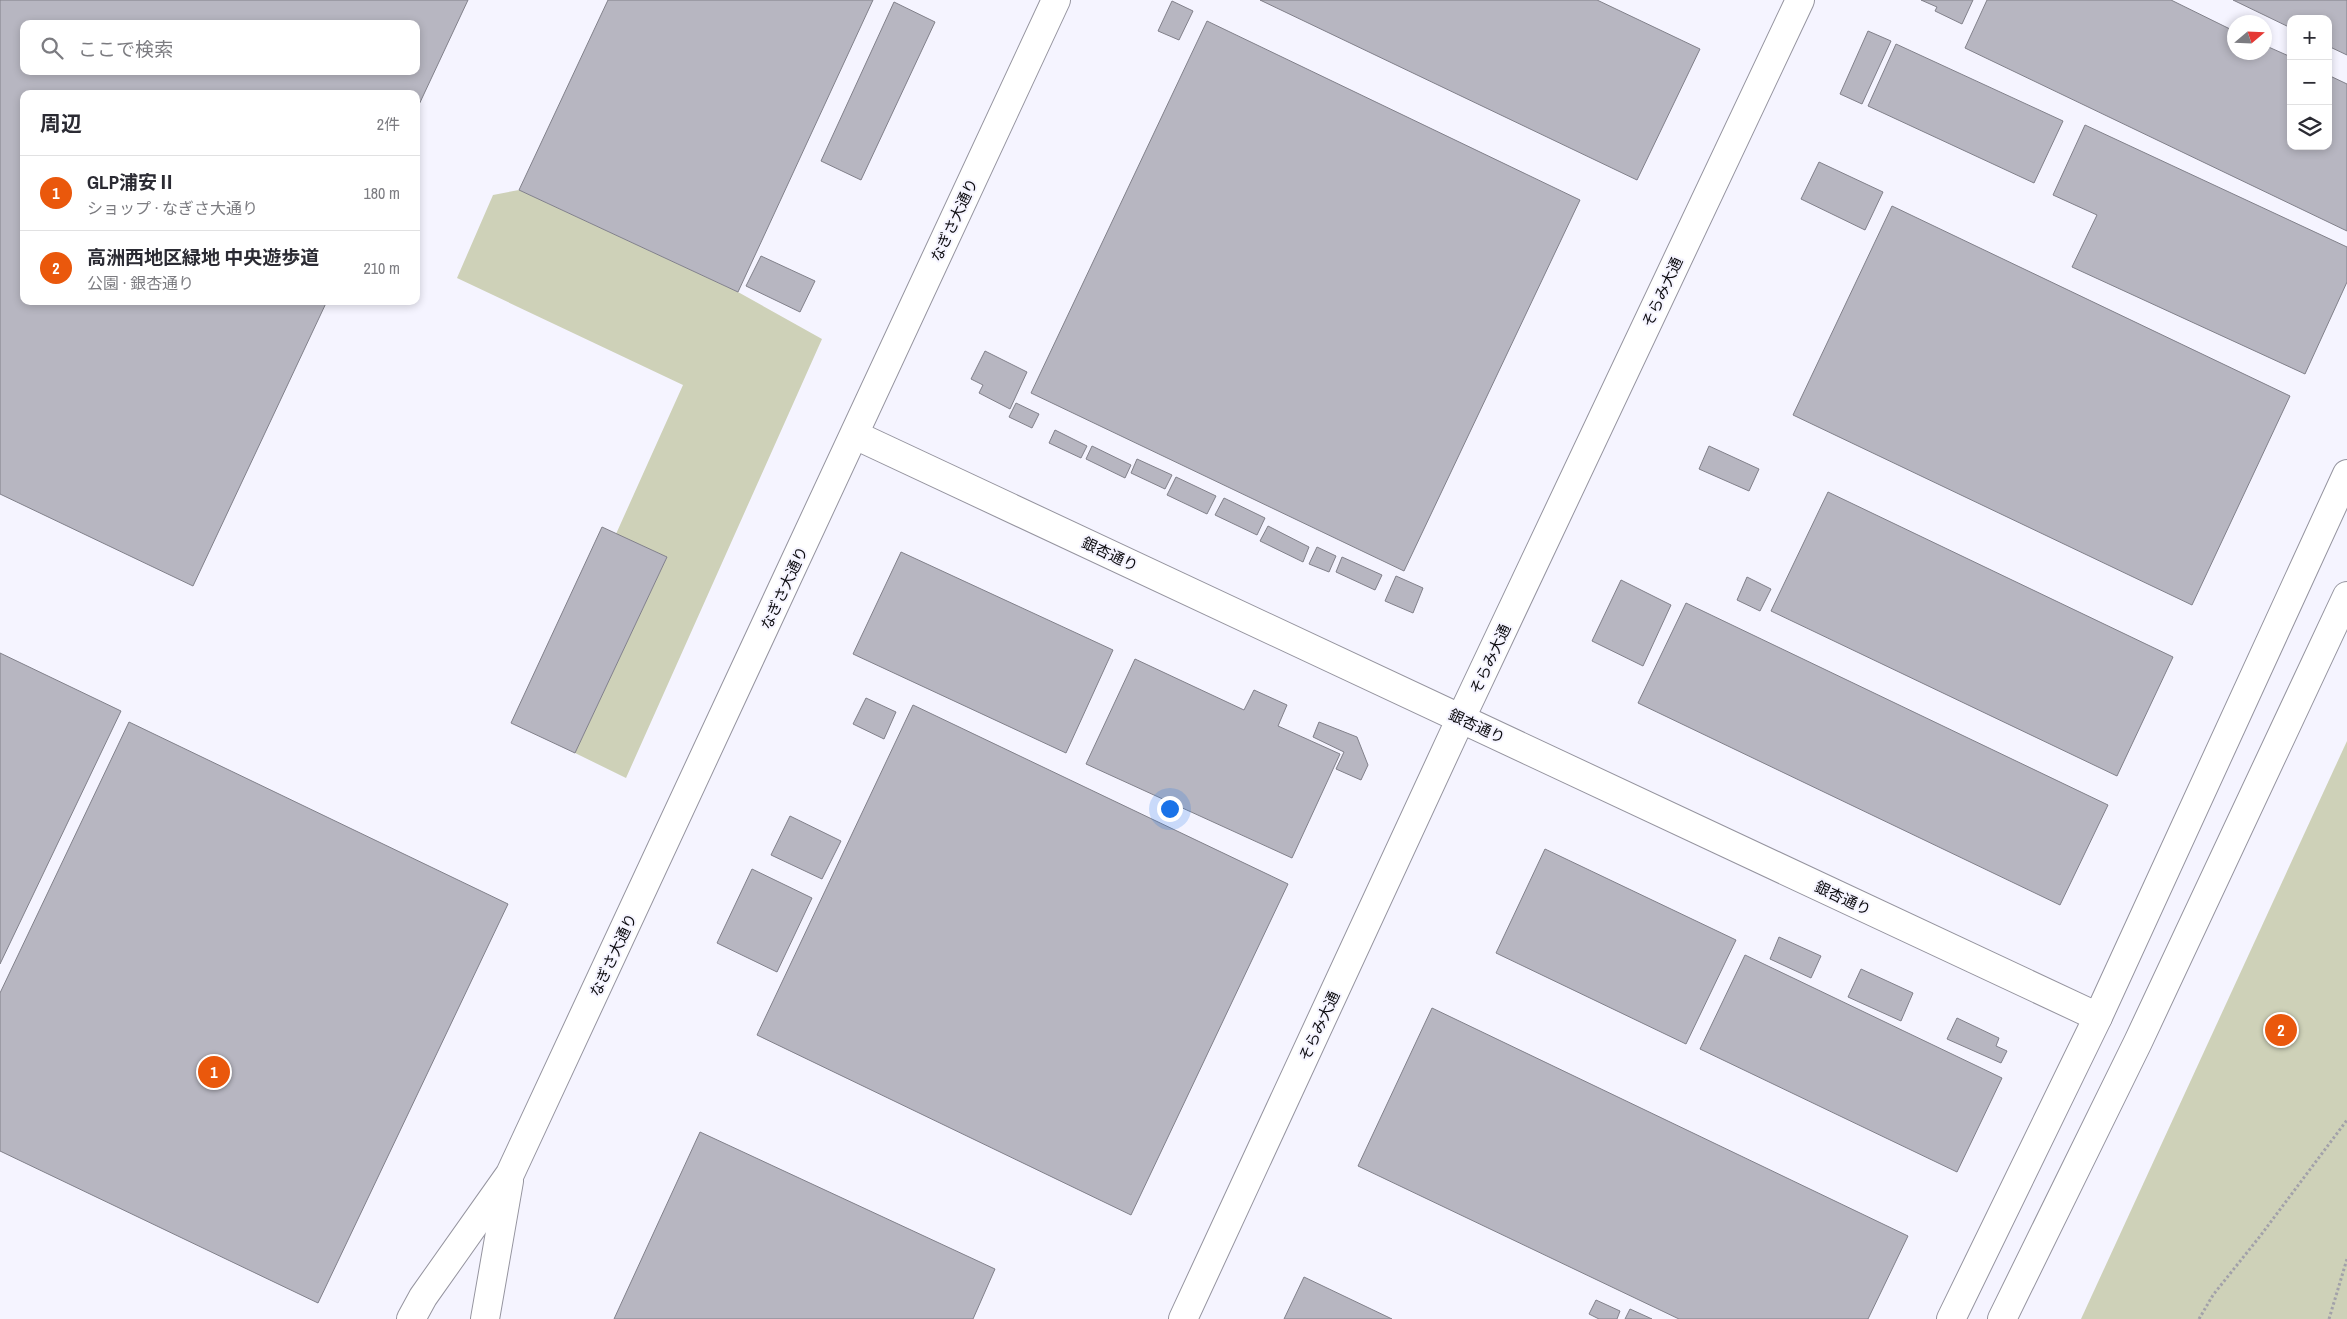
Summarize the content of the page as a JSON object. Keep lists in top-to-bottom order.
{
  "streets": {
    "street": ["なぎさ大通り", "そらみ大通", "銀杏通り"]
  },
  "crossings": [
    ["なぎさ大通り", "銀杏通り"],
    ["そらみ大通", "銀杏通り"]
  ],
  "north": "right",
  "page": {
    "map_buttons": ["+", "−"],
    "search": "ここで検索",
    "heading": ["周辺", "2件"],
    "list": [
      {
        "mark": "1",
        "name": "GLP浦安Ⅱ",
        "note": "ショップ · なぎさ大通り",
        "value": "180 m"
      },
      {
        "mark": "2",
        "name": "高洲西地区緑地 中央遊歩道",
        "note": "公園 · 銀杏通り",
        "value": "210 m"
      }
    ],
    "pins": ["2", "1"]
  }
}
